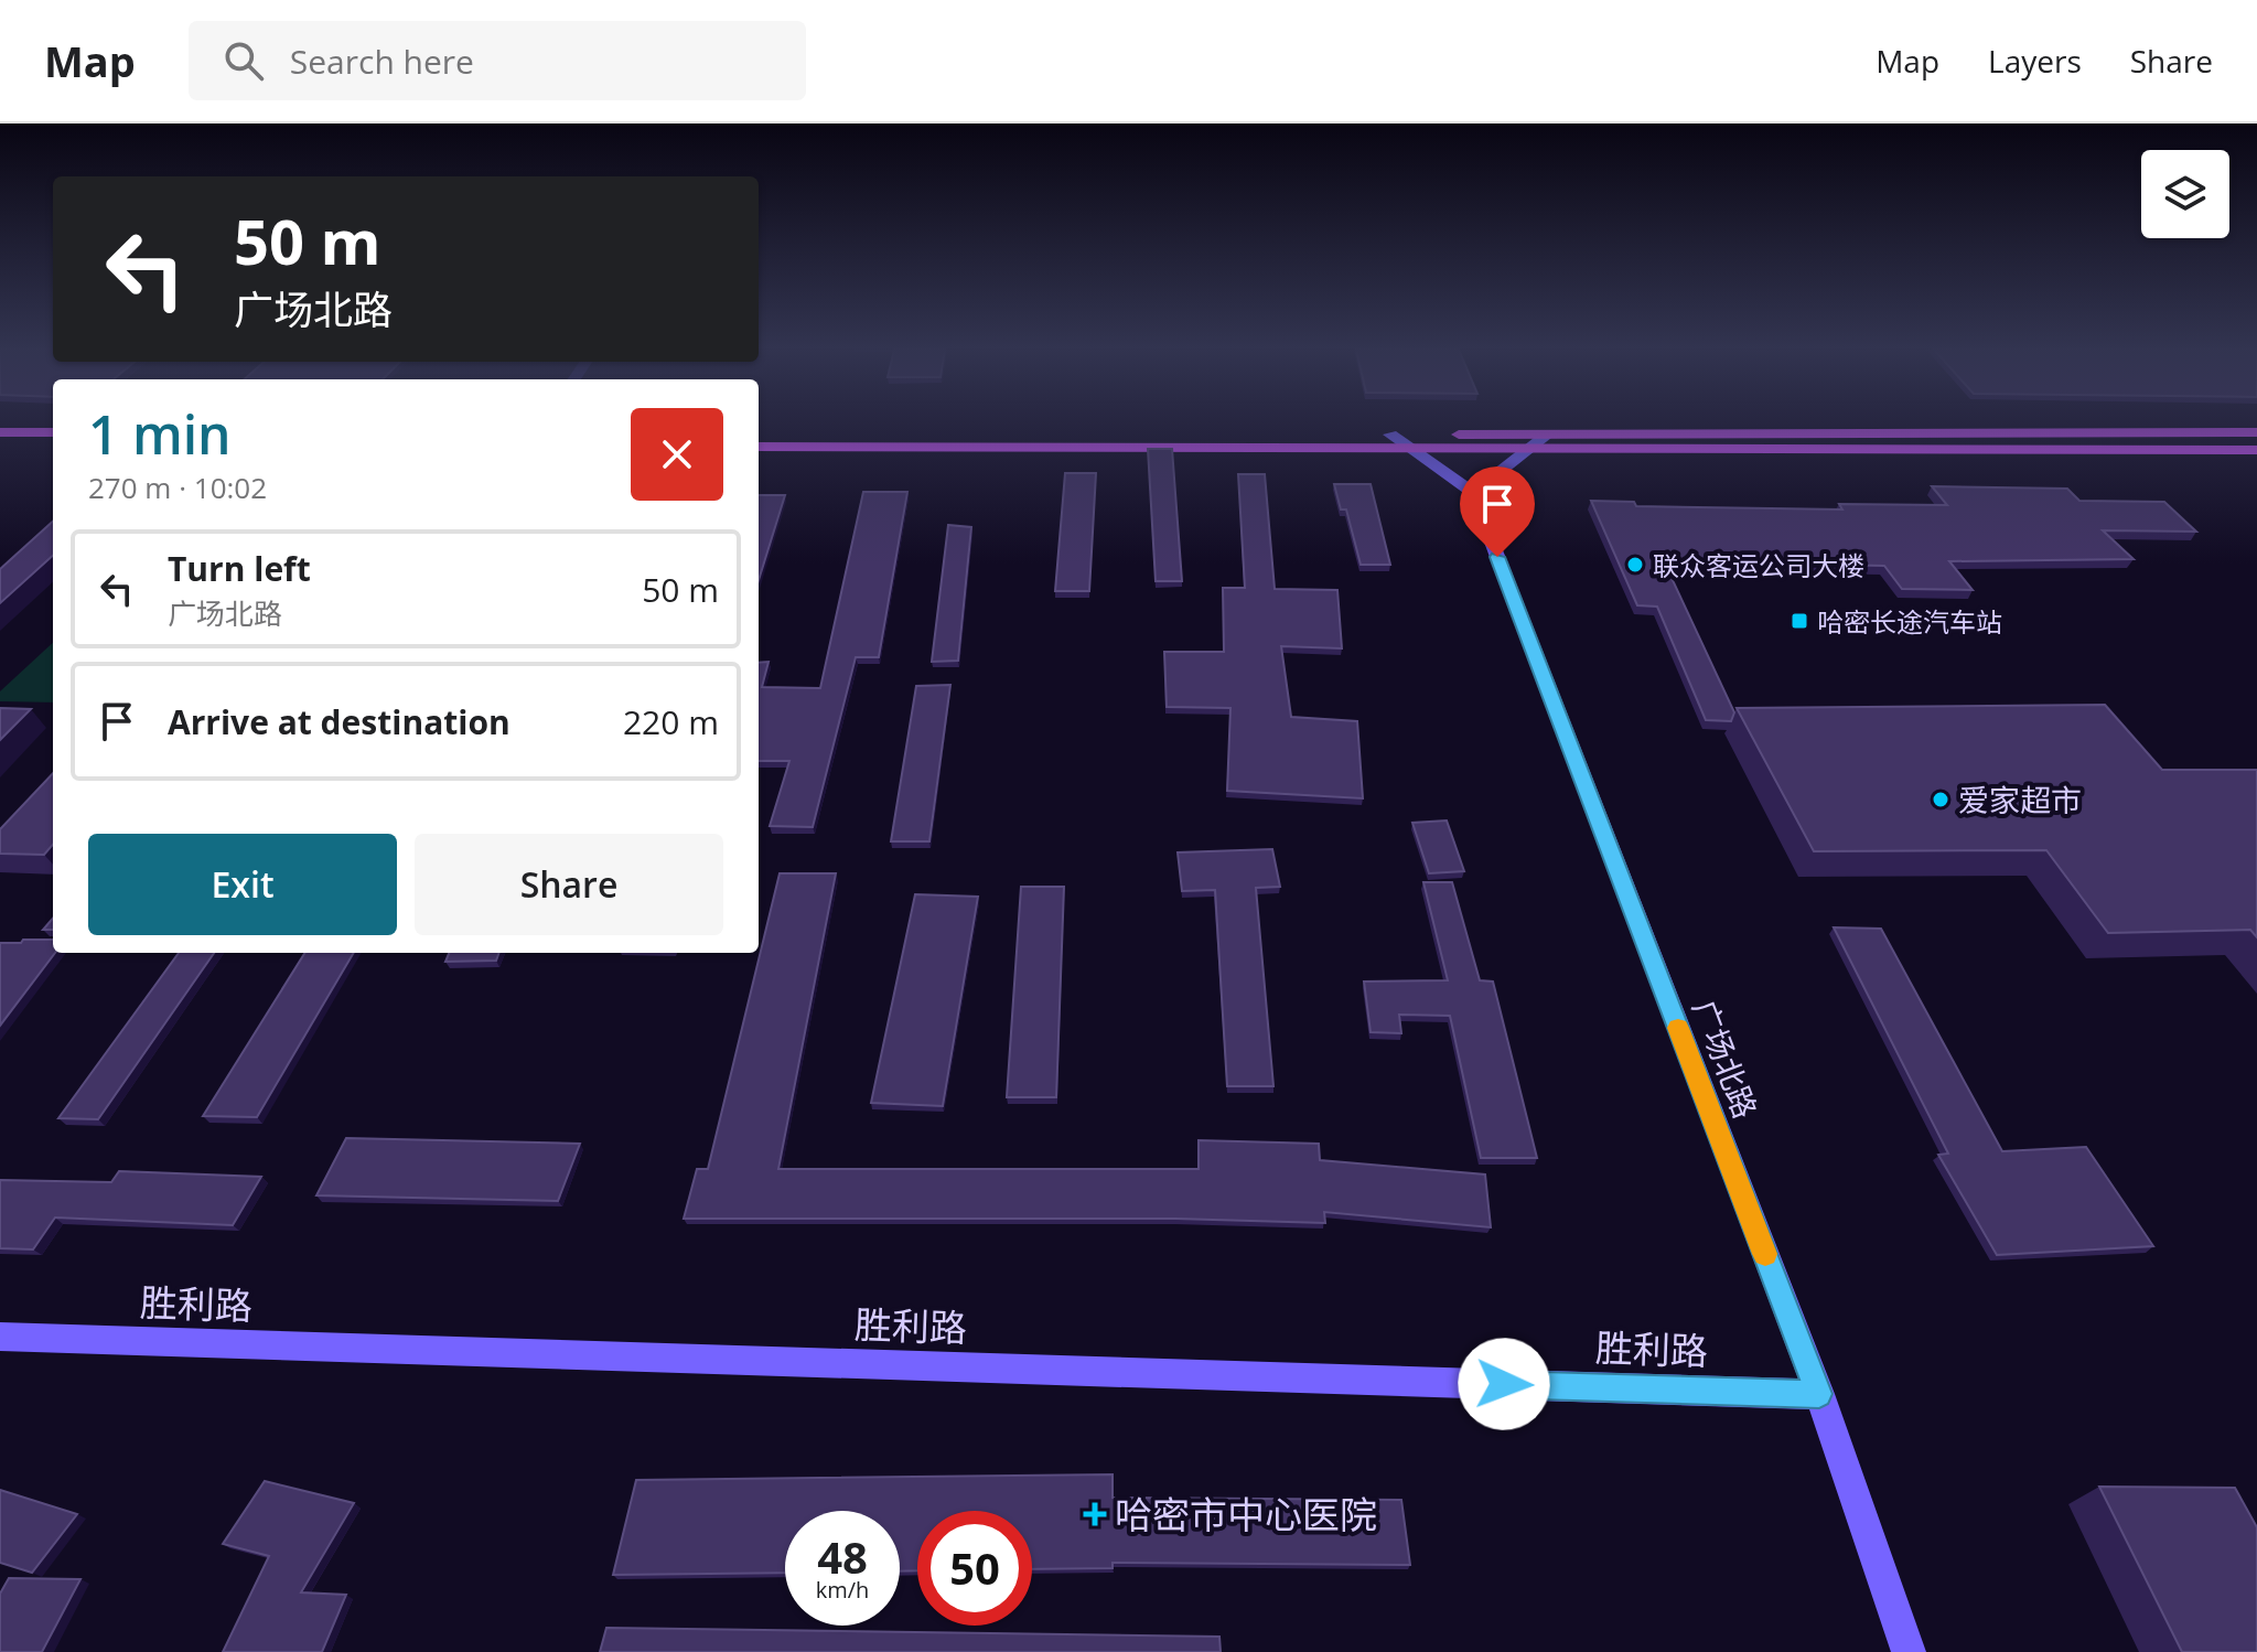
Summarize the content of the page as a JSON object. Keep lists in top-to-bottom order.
{
  "streets": {
    "main road": ["广场北路", "胜利路"]
  },
  "crossings": [
    ["广场北路", "胜利路"]
  ],
  "places": {
    "other": ["联众客运公司大楼", "爱家超市"],
    "transit": ["哈密长途汽车站"],
    "health": ["哈密市中心医院"]
  },
  "page": {
    "header": "Map",
    "search": "Search here",
    "nav": ["Map", "Layers", "Share"],
    "turn": ["50 m", "广场北路"],
    "heading": ["1 min", "270 m · 10:02"],
    "list": [
      {
        "name": "Turn left",
        "note": "广场北路",
        "value": "50 m"
      },
      {
        "name": "Arrive at destination",
        "value": "220 m"
      }
    ],
    "buttons": ["Exit", "Share"],
    "speed": "48 km/h",
    "limit": "50"
  }
}
